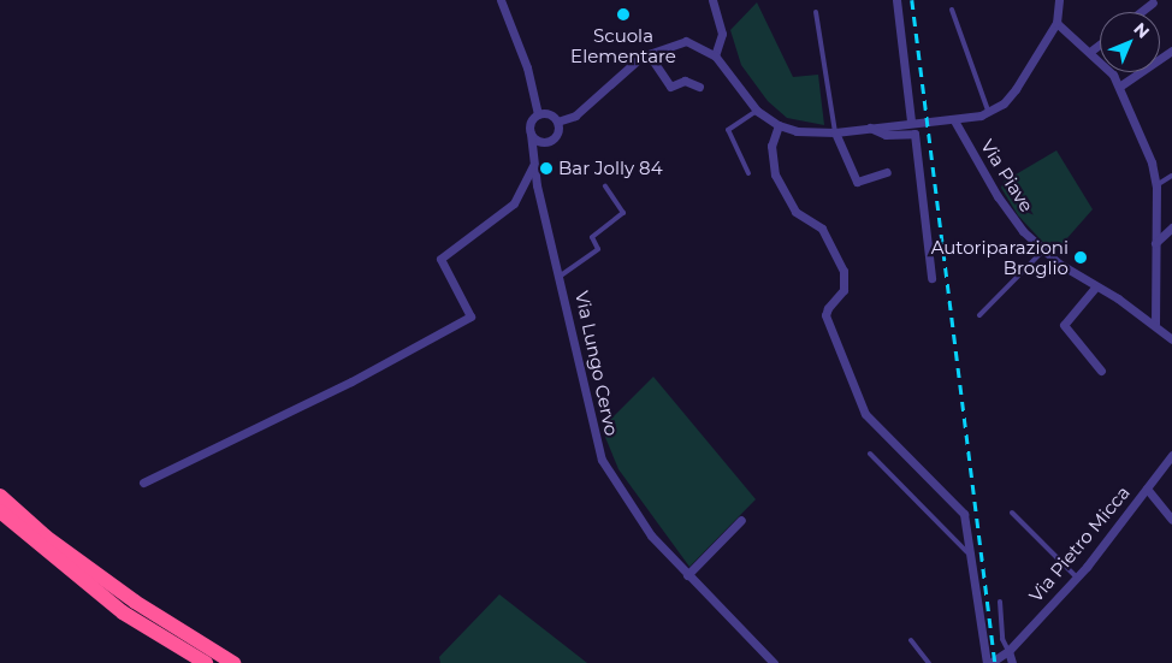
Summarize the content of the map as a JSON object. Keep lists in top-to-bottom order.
{
  "streets": {
    "street": ["Via Piave", "Via Lungo Cervo", "Via Pietro Micca"]
  },
  "places": ["Scuola Elementare", "Bar Jolly 84", "Autoriparazioni Broglio"],
  "north": "top right"
}
